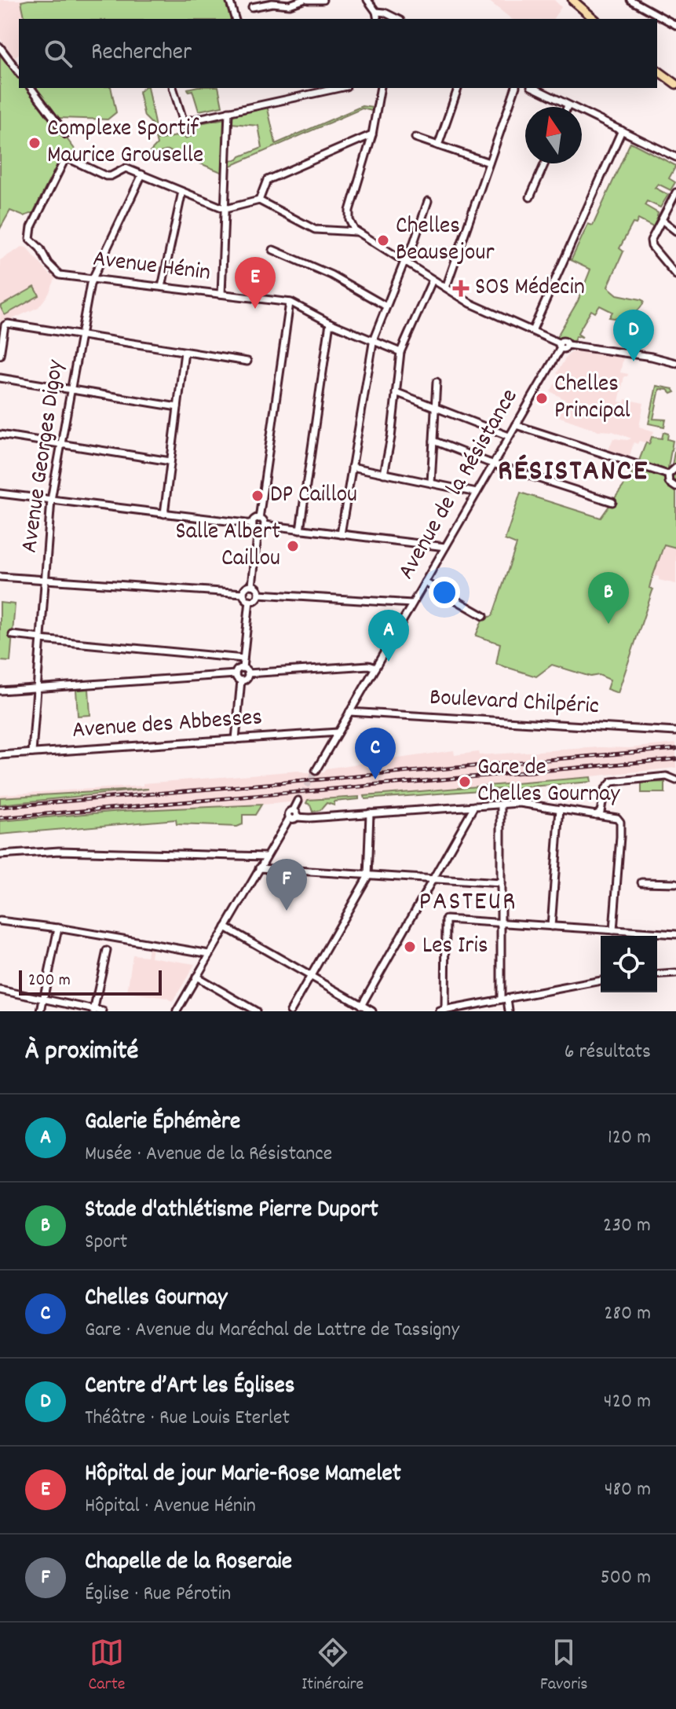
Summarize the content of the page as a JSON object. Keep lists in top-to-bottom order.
{
  "streets": {
    "street": [
      "Avenue Hénin",
      "Avenue Georges Digoy",
      "Avenue de la Résistance",
      "Boulevard Chilpéric",
      "Avenue des Abbesses"
    ]
  },
  "crossings": [
    ["Avenue Hénin", "Avenue Georges Digoy"],
    ["Avenue Georges Digoy", "Avenue des Abbesses"],
    ["Avenue de la Résistance", "Boulevard Chilpéric"],
    ["Avenue de la Résistance", "Avenue des Abbesses"]
  ],
  "districts": ["RÉSISTANCE", "PASTEUR"],
  "places": {
    "other": [
      "Complexe Sportif Maurice Grouselle",
      "Chelles Beausejour",
      "Chelles Principal",
      "DP Caillou",
      "Salle Albert Caillou",
      "Gare de Chelles Gournay",
      "Les Iris"
    ],
    "health": ["SOS Médecin"]
  },
  "scale_bar": "200 m",
  "north": "top",
  "page": {
    "search": "Rechercher",
    "pins": [
      "E",
      "D",
      "B",
      "A",
      "C",
      "F"
    ],
    "scale": "200 m",
    "heading": ["À proximité", "6 résultats"],
    "list": [
      {
        "mark": "A",
        "name": "Galerie Éphémère",
        "note": "Musée · Avenue de la Résistance",
        "value": "120 m"
      },
      {
        "mark": "B",
        "name": "Stade d'athlétisme Pierre Duport",
        "note": "Sport",
        "value": "230 m"
      },
      {
        "mark": "C",
        "name": "Chelles Gournay",
        "note": "Gare · Avenue du Maréchal de Lattre de Tassigny",
        "value": "280 m"
      },
      {
        "mark": "D",
        "name": "Centre d’Art les Églises",
        "note": "Théâtre · Rue Louis Eterlet",
        "value": "420 m"
      },
      {
        "mark": "E",
        "name": "Hôpital de jour Marie-Rose Mamelet",
        "note": "Hôpital · Avenue Hénin",
        "value": "480 m"
      },
      {
        "mark": "F",
        "name": "Chapelle de la Roseraie",
        "note": "Église · Rue Pérotin",
        "value": "500 m"
      }
    ],
    "nav": ["Carte", "Itinéraire", "Favoris"]
  }
}
